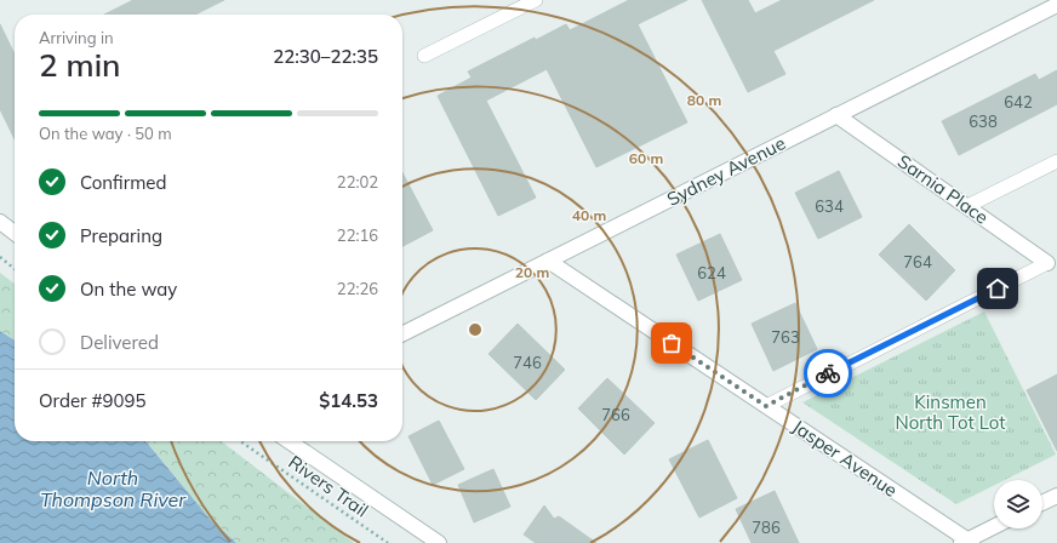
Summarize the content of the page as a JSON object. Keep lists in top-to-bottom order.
{
  "streets": {
    "street": ["Sydney Avenue", "Sarnia Place", "Jasper Avenue"],
    "path": ["Rivers Trail"]
  },
  "crossings": [
    ["Sydney Avenue", "Sarnia Place"],
    ["Sydney Avenue", "Jasper Avenue"]
  ],
  "water": ["North Thompson River"],
  "parks": ["Kinsmen North Tot Lot"],
  "house_numbers": [
    "642",
    "638",
    "634",
    "764",
    "624",
    "763",
    "746",
    "766",
    "786"
  ],
  "page": {
    "heading": ["2 min", "Arriving in", "22:30–22:35"],
    "panel": ["Order #9095", "$14.53"],
    "bar": "On the way · 50 m",
    "list": [
      ["Confirmed", "22:02"],
      ["Preparing", "22:16"],
      ["On the way", "22:26"],
      "Delivered"
    ]
  },
  "rings": [
    "80 m",
    "60 m",
    "40 m",
    "20 m"
  ]
}
